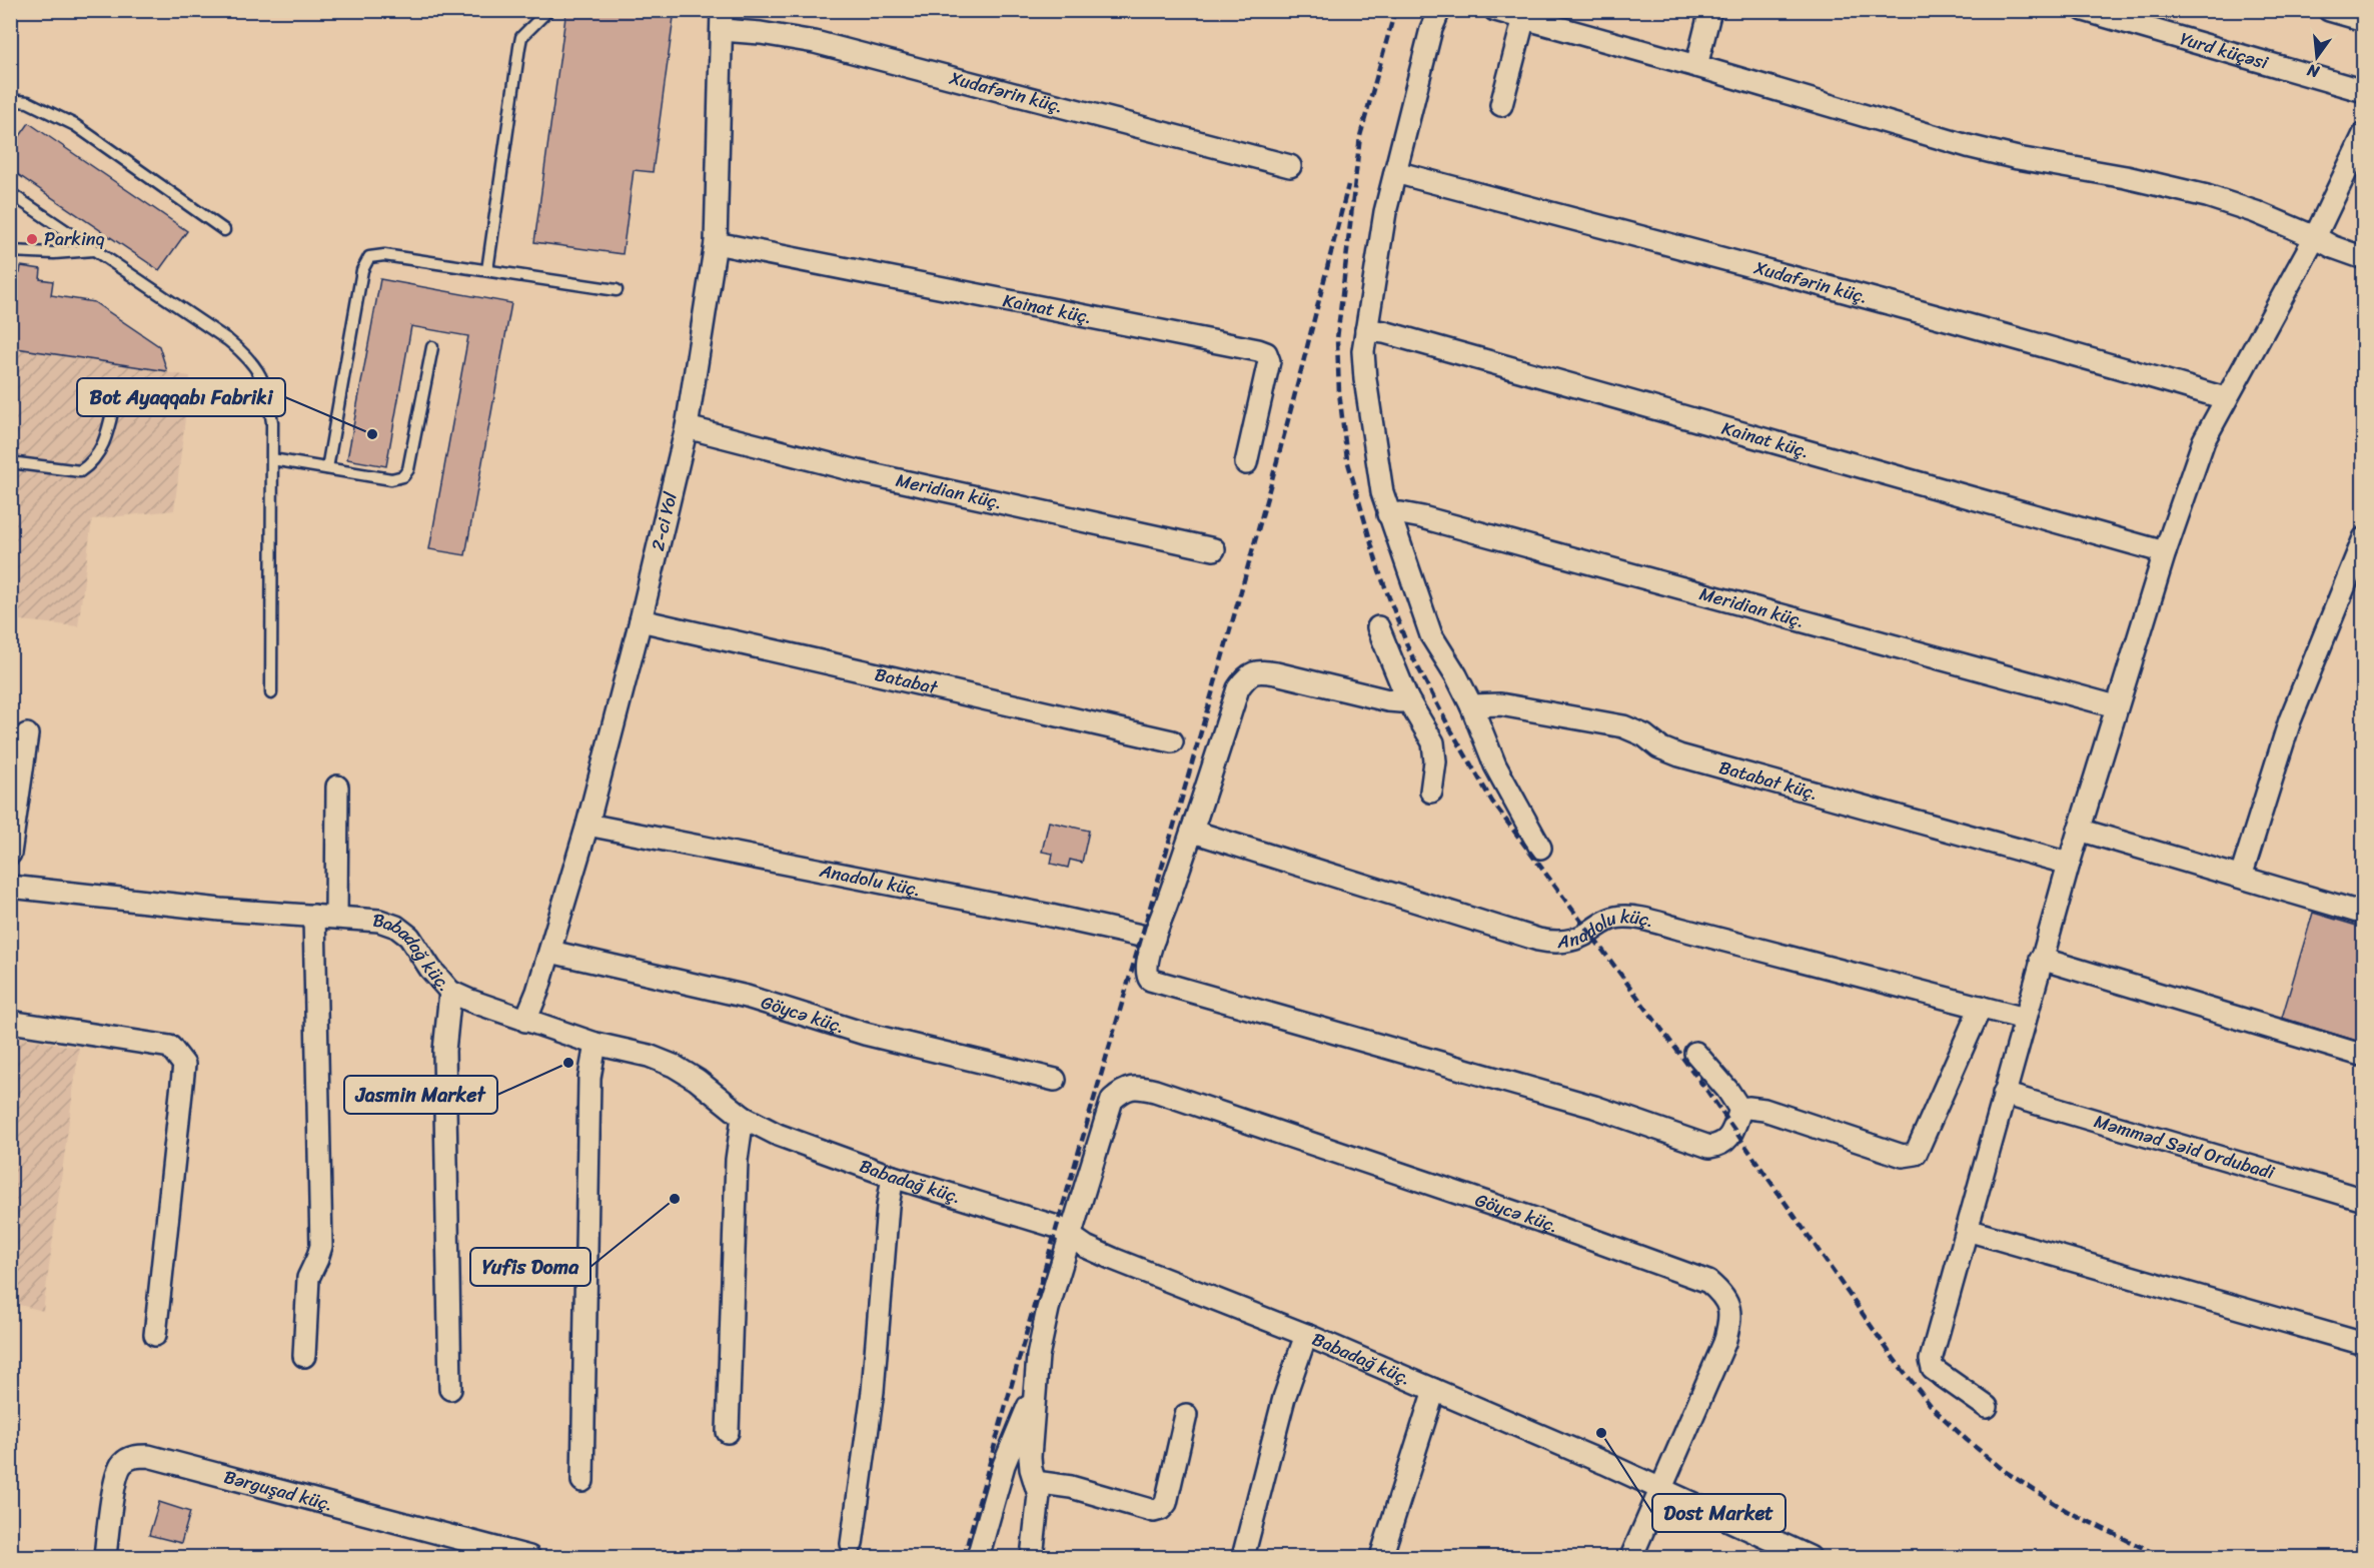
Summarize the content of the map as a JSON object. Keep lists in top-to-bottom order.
{
  "streets": {
    "street": [
      "Yurd küçəsi",
      "Xudafərin küç.",
      "Kainat küç.",
      "Meridian küç.",
      "2-ci Yol",
      "Batabat",
      "Batabat küç.",
      "Anadolu küç.",
      "Babadağ küç.",
      "Göycə küç.",
      "Məmməd Səid Ordubadi",
      "Bərguşad küç."
    ]
  },
  "crossings": [
    ["Xudafərin küç.", "2-ci Yol"],
    ["Kainat küç.", "2-ci Yol"],
    ["Meridian küç.", "2-ci Yol"],
    ["2-ci Yol", "Batabat"],
    ["2-ci Yol", "Anadolu küç."],
    ["2-ci Yol", "Babadağ küç."],
    ["2-ci Yol", "Göycə küç."],
    ["Babadağ küç.", "Göycə küç."]
  ],
  "places": [
    "Parkinq",
    "Bot Ayaqqabı Fabriki",
    "Jasmin Market",
    "Yufis Doma",
    "Dost Market"
  ],
  "north": "bottom"
}
